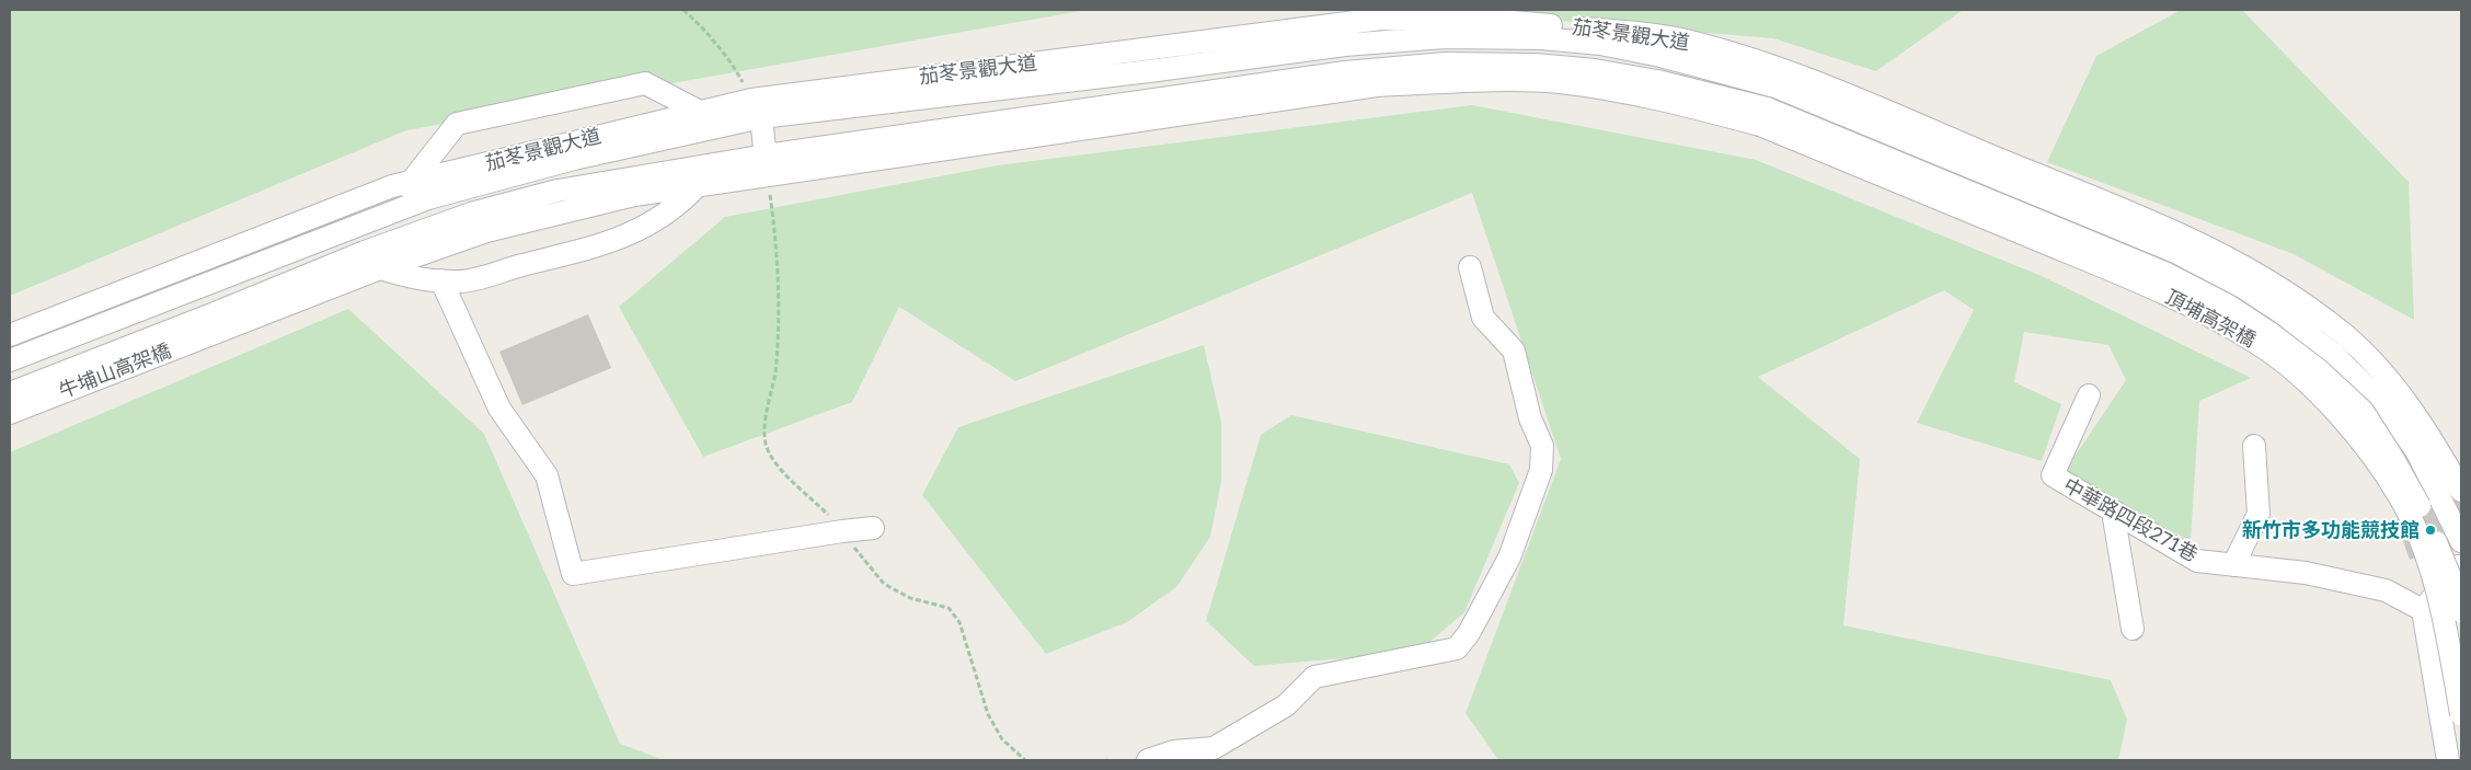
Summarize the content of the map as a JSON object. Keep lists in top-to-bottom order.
{
  "streets": {
    "street": [
      "茄苳景觀大道",
      "頂埔高架橋",
      "牛埔山高架橋",
      "中華路四段271巷"
    ]
  },
  "crossings": [
    ["茄苳景觀大道", "頂埔高架橋"],
    ["茄苳景觀大道", "牛埔山高架橋"]
  ],
  "places": ["新竹市多功能競技館"]
}
